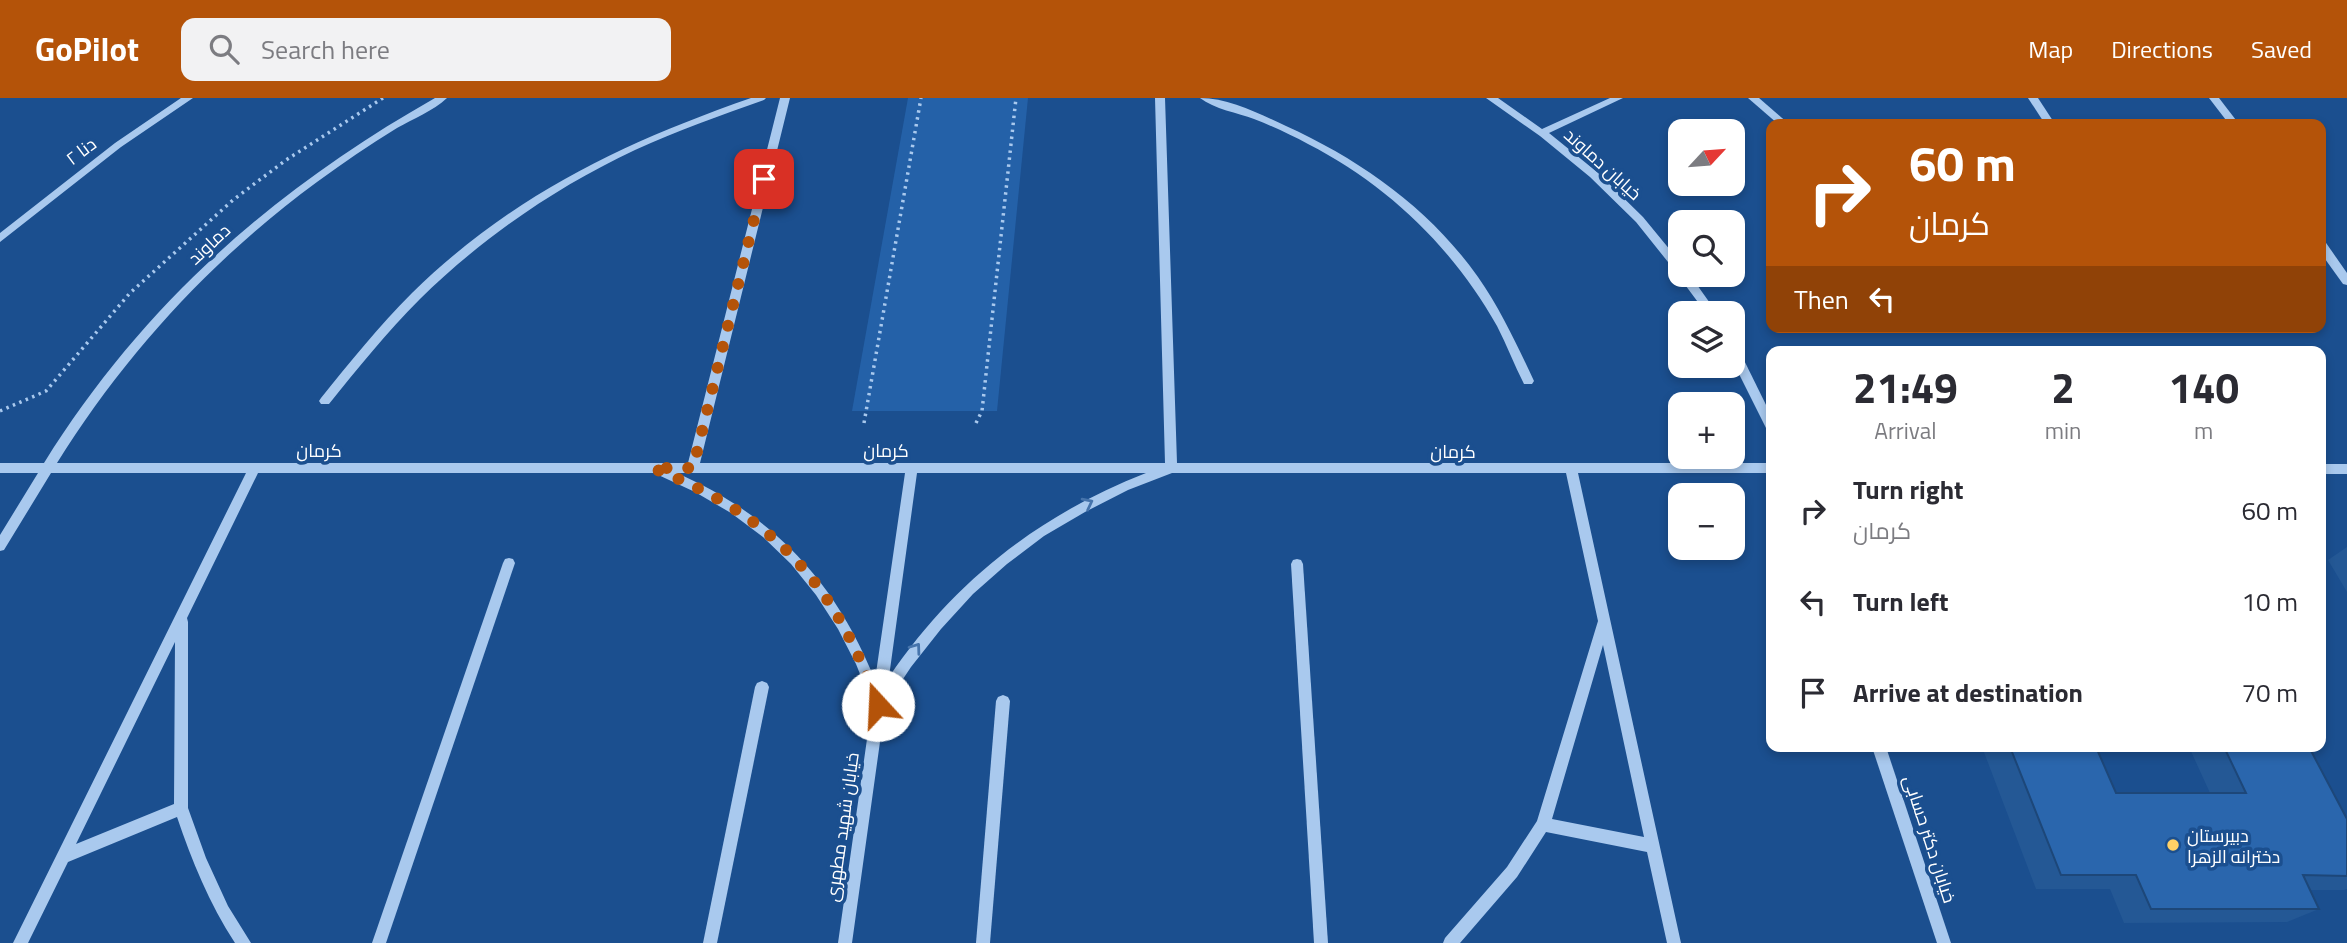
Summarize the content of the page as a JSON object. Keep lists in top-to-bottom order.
{
  "streets": {
    "street": [
      "دنا ۲",
      "خیابان دماوند",
      "دماوند",
      "کرمان",
      "خیابان شهید مطهری",
      "خیابان دکتر حسابی"
    ]
  },
  "crossings": [
    ["دماوند", "کرمان"],
    ["کرمان", "خیابان شهید مطهری"]
  ],
  "places": ["دبیرستان دخترانه الزهرا"],
  "north": "top right",
  "page": {
    "header": "GoPilot",
    "search": "Search here",
    "nav": ["Map", "Directions", "Saved"],
    "map_buttons": ["+", "−"],
    "turn": ["60 m", "کرمان"],
    "then": "Then",
    "eta": [
      "21:49",
      "Arrival",
      "2",
      "min",
      "140",
      "m"
    ],
    "list": [
      {
        "name": "Turn right",
        "note": "کرمان",
        "value": "60 m"
      },
      {
        "name": "Turn left",
        "value": "10 m"
      },
      {
        "name": "Arrive at destination",
        "value": "70 m"
      }
    ]
  }
}
